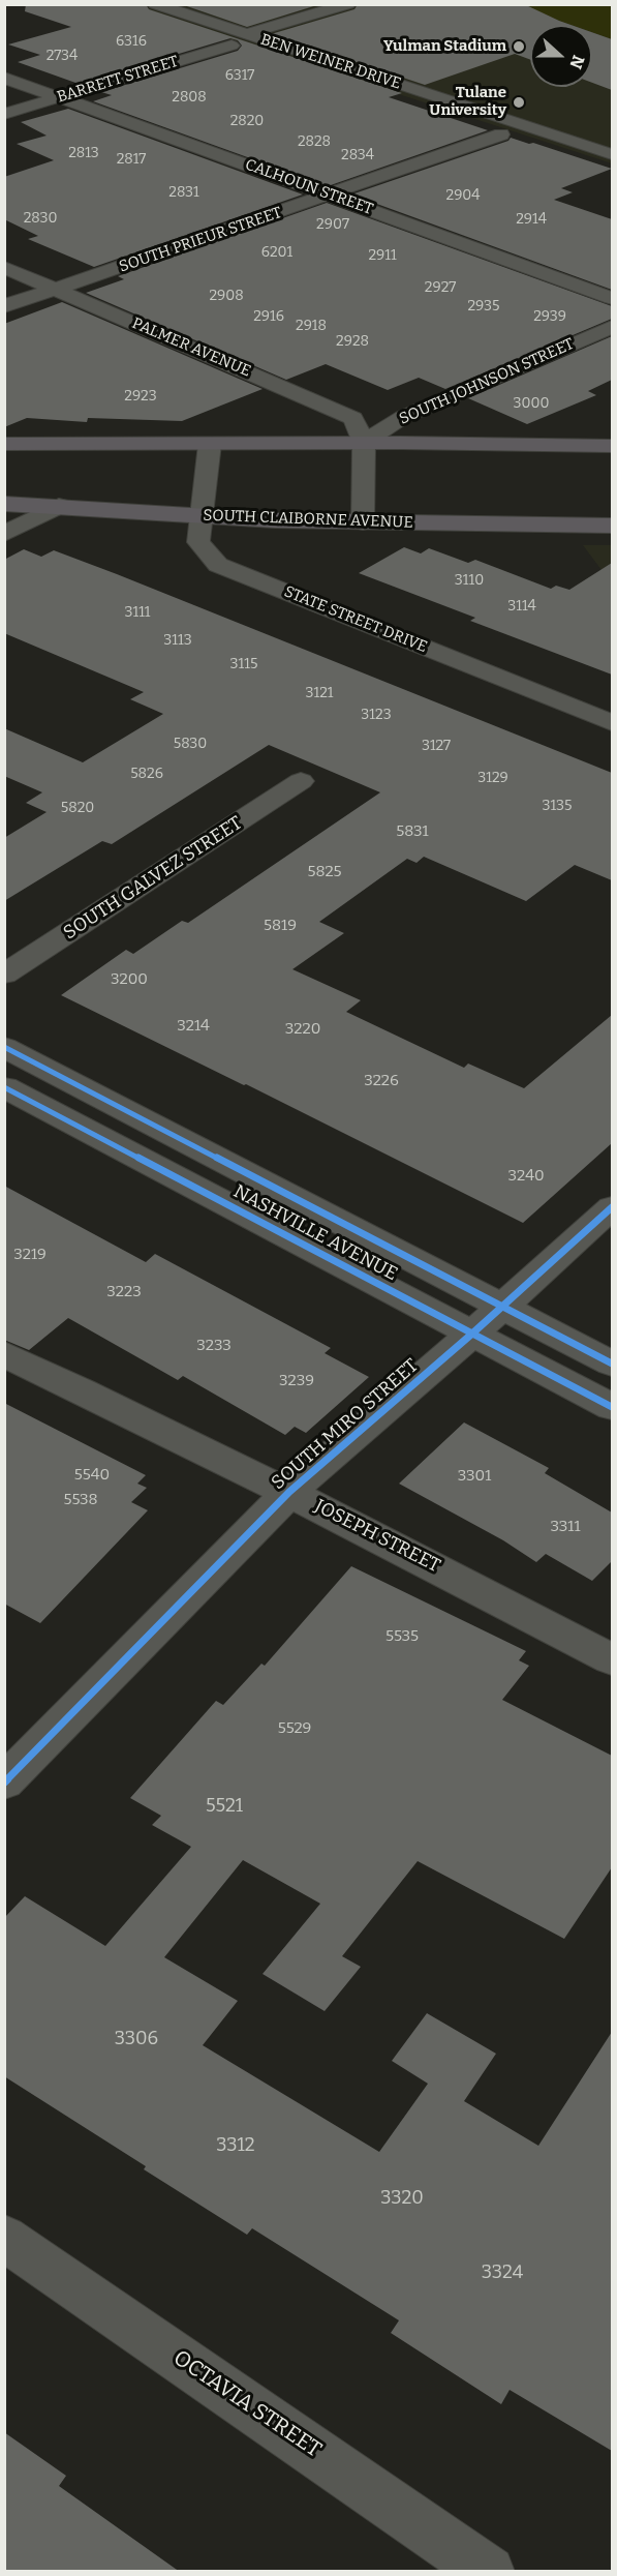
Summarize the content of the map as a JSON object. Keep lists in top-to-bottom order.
{
  "streets": {
    "main road": ["SOUTH CLAIBORNE AVENUE"],
    "street": [
      "BEN WEINER DRIVE",
      "BARRETT STREET",
      "CALHOUN STREET",
      "SOUTH PRIEUR STREET",
      "PALMER AVENUE",
      "SOUTH JOHNSON STREET",
      "STATE STREET DRIVE",
      "SOUTH GALVEZ STREET",
      "NASHVILLE AVENUE",
      "SOUTH MIRO STREET",
      "JOSEPH STREET",
      "OCTAVIA STREET"
    ]
  },
  "crossings": [
    ["BARRETT STREET", "CALHOUN STREET"],
    ["CALHOUN STREET", "SOUTH PRIEUR STREET"],
    ["SOUTH PRIEUR STREET", "PALMER AVENUE"],
    ["PALMER AVENUE", "SOUTH JOHNSON STREET"],
    ["SOUTH CLAIBORNE AVENUE", "STATE STREET DRIVE"],
    ["NASHVILLE AVENUE", "SOUTH MIRO STREET"],
    ["SOUTH MIRO STREET", "JOSEPH STREET"]
  ],
  "places": ["Yulman Stadium", "Tulane University"],
  "house_numbers": [
    "6316",
    "2734",
    "6317",
    "2808",
    "2820",
    "2828",
    "2813",
    "2834",
    "2817",
    "2831",
    "2904",
    "2830",
    "2914",
    "2907",
    "6201",
    "2911",
    "2927",
    "2908",
    "2935",
    "2916",
    "2939",
    "2918",
    "2928",
    "2923",
    "3000",
    "3110",
    "3114",
    "3111",
    "3113",
    "3115",
    "3121",
    "3123",
    "5830",
    "3127",
    "5826",
    "3129",
    "3135",
    "5820",
    "5831",
    "5825",
    "5819",
    "3200",
    "3214",
    "3220",
    "3226",
    "3240",
    "3219",
    "3223",
    "3233",
    "3239",
    "5540",
    "3301",
    "5538",
    "3311",
    "5535",
    "5529",
    "5521",
    "3306",
    "3312",
    "3320",
    "3324"
  ],
  "north": "right"
}
